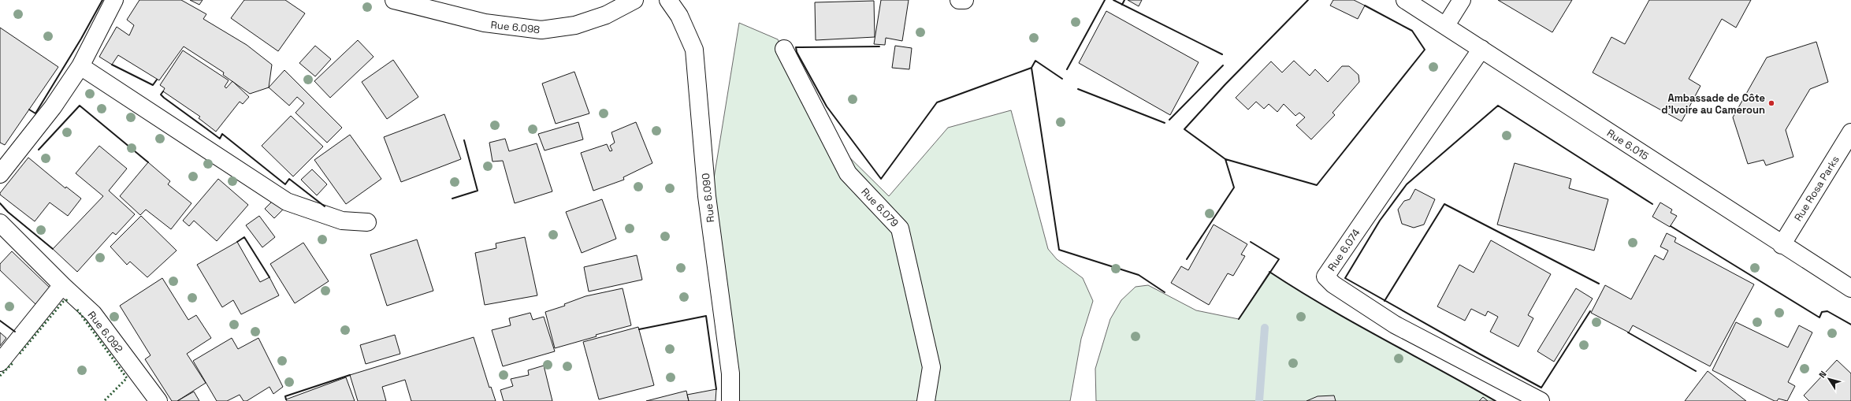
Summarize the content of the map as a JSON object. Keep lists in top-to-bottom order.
{
  "streets": {
    "street": [
      "Rue 6.098",
      "Rue 6.015",
      "Rue Rosa Parks",
      "Rue 6.090",
      "Rue 6.079",
      "Rue 6.074",
      "Rue 6.092"
    ]
  },
  "crossings": [
    ["Rue 6.015", "Rue Rosa Parks"],
    ["Rue 6.015", "Rue 6.074"]
  ],
  "places": ["Ambassade de Côte d'Ivoire au Cameroun"],
  "north": "top left"
}
